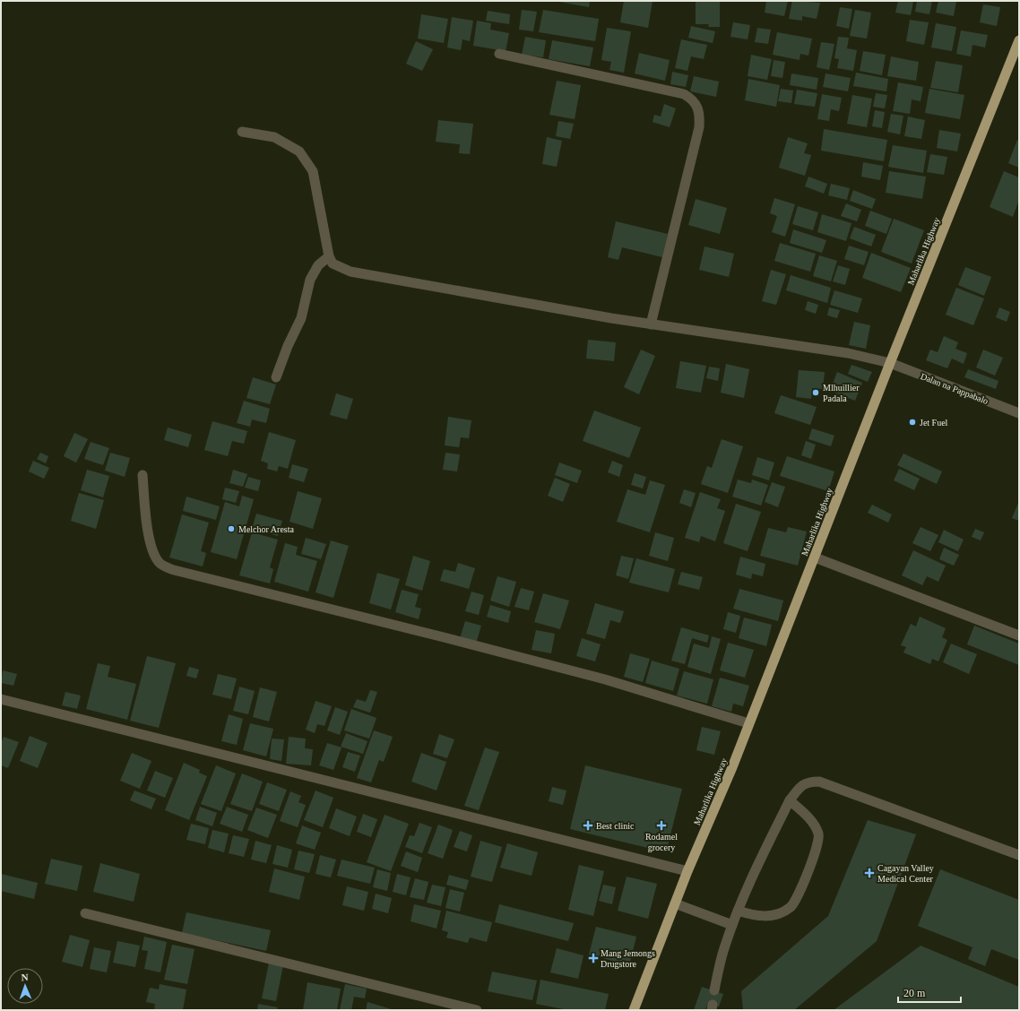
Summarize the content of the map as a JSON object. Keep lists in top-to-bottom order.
{
  "streets": {
    "highway": ["Maharlika Highway"],
    "street": ["Dalan na Pappabalo"]
  },
  "crossings": [
    ["Maharlika Highway", "Dalan na Pappabalo"]
  ],
  "places": {
    "other": ["Mlhuillier Padala", "Jet Fuel", "Melchor Aresta"],
    "health": [
      "Best clinic",
      "Rodamel grocery",
      "Cagayan Valley Medical Center",
      "Mang Jemongs Drugstore"
    ]
  },
  "scale_bar": "20 m",
  "north": "top"
}
